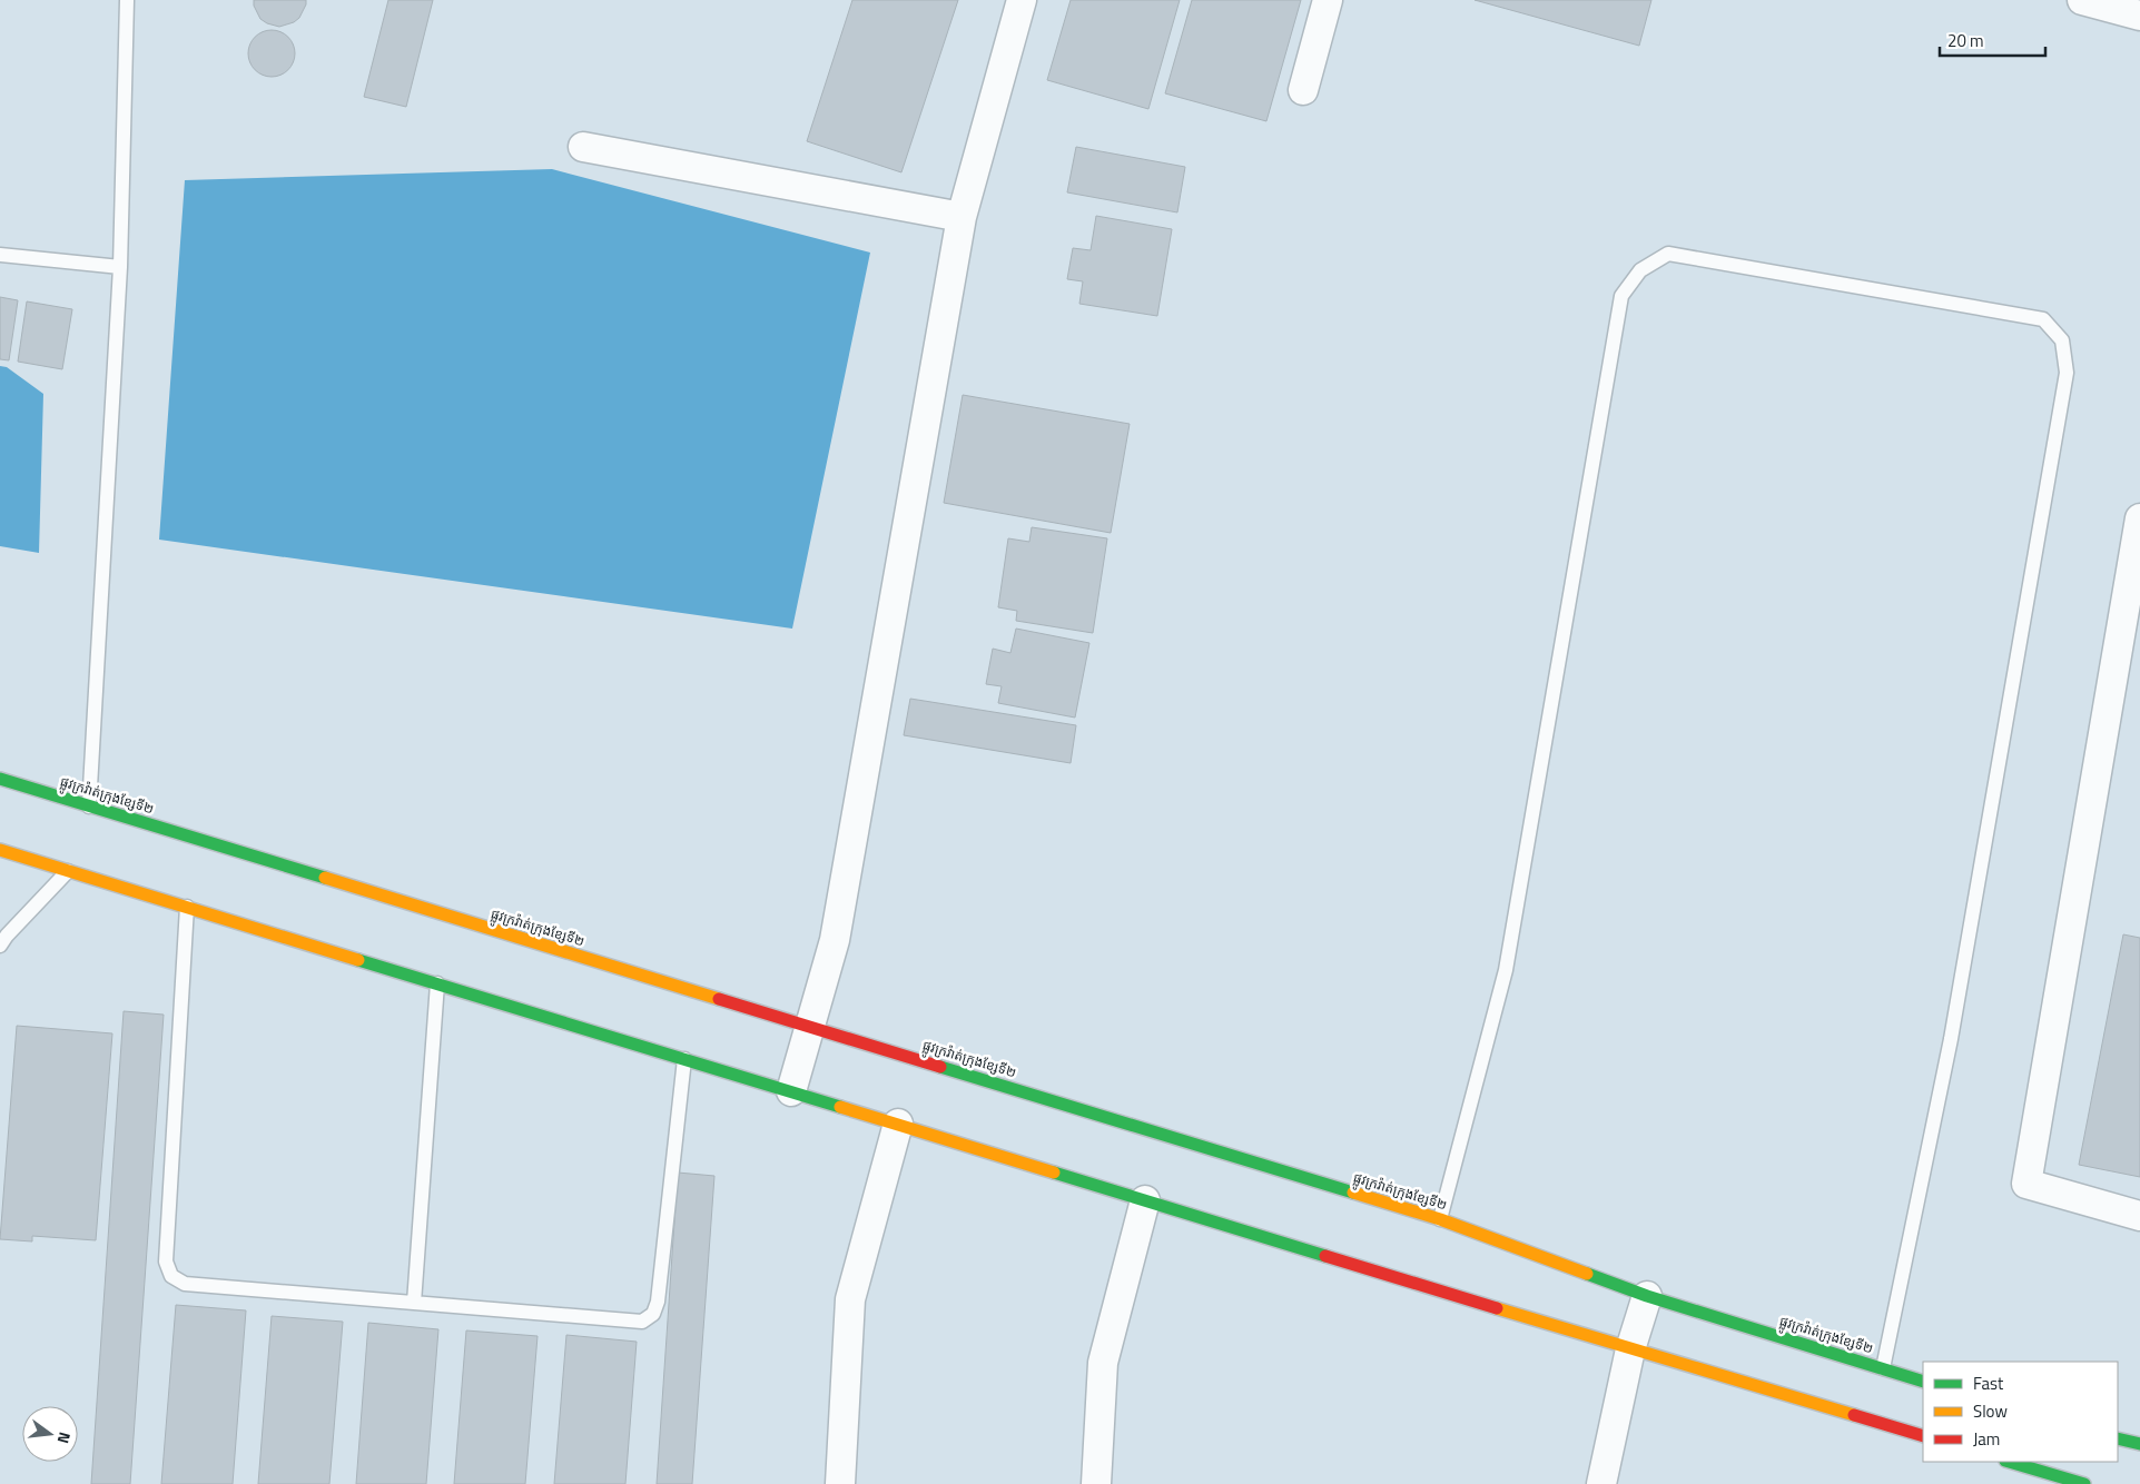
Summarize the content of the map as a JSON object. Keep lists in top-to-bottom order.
{
  "streets": {
    "main road": ["ផ្លូវក្រវ៉ាត់ក្រុងខ្សែទី២"]
  },
  "legend": ["Fast", "Slow", "Jam"],
  "scale_bar": "20 m",
  "north": "right"
}
